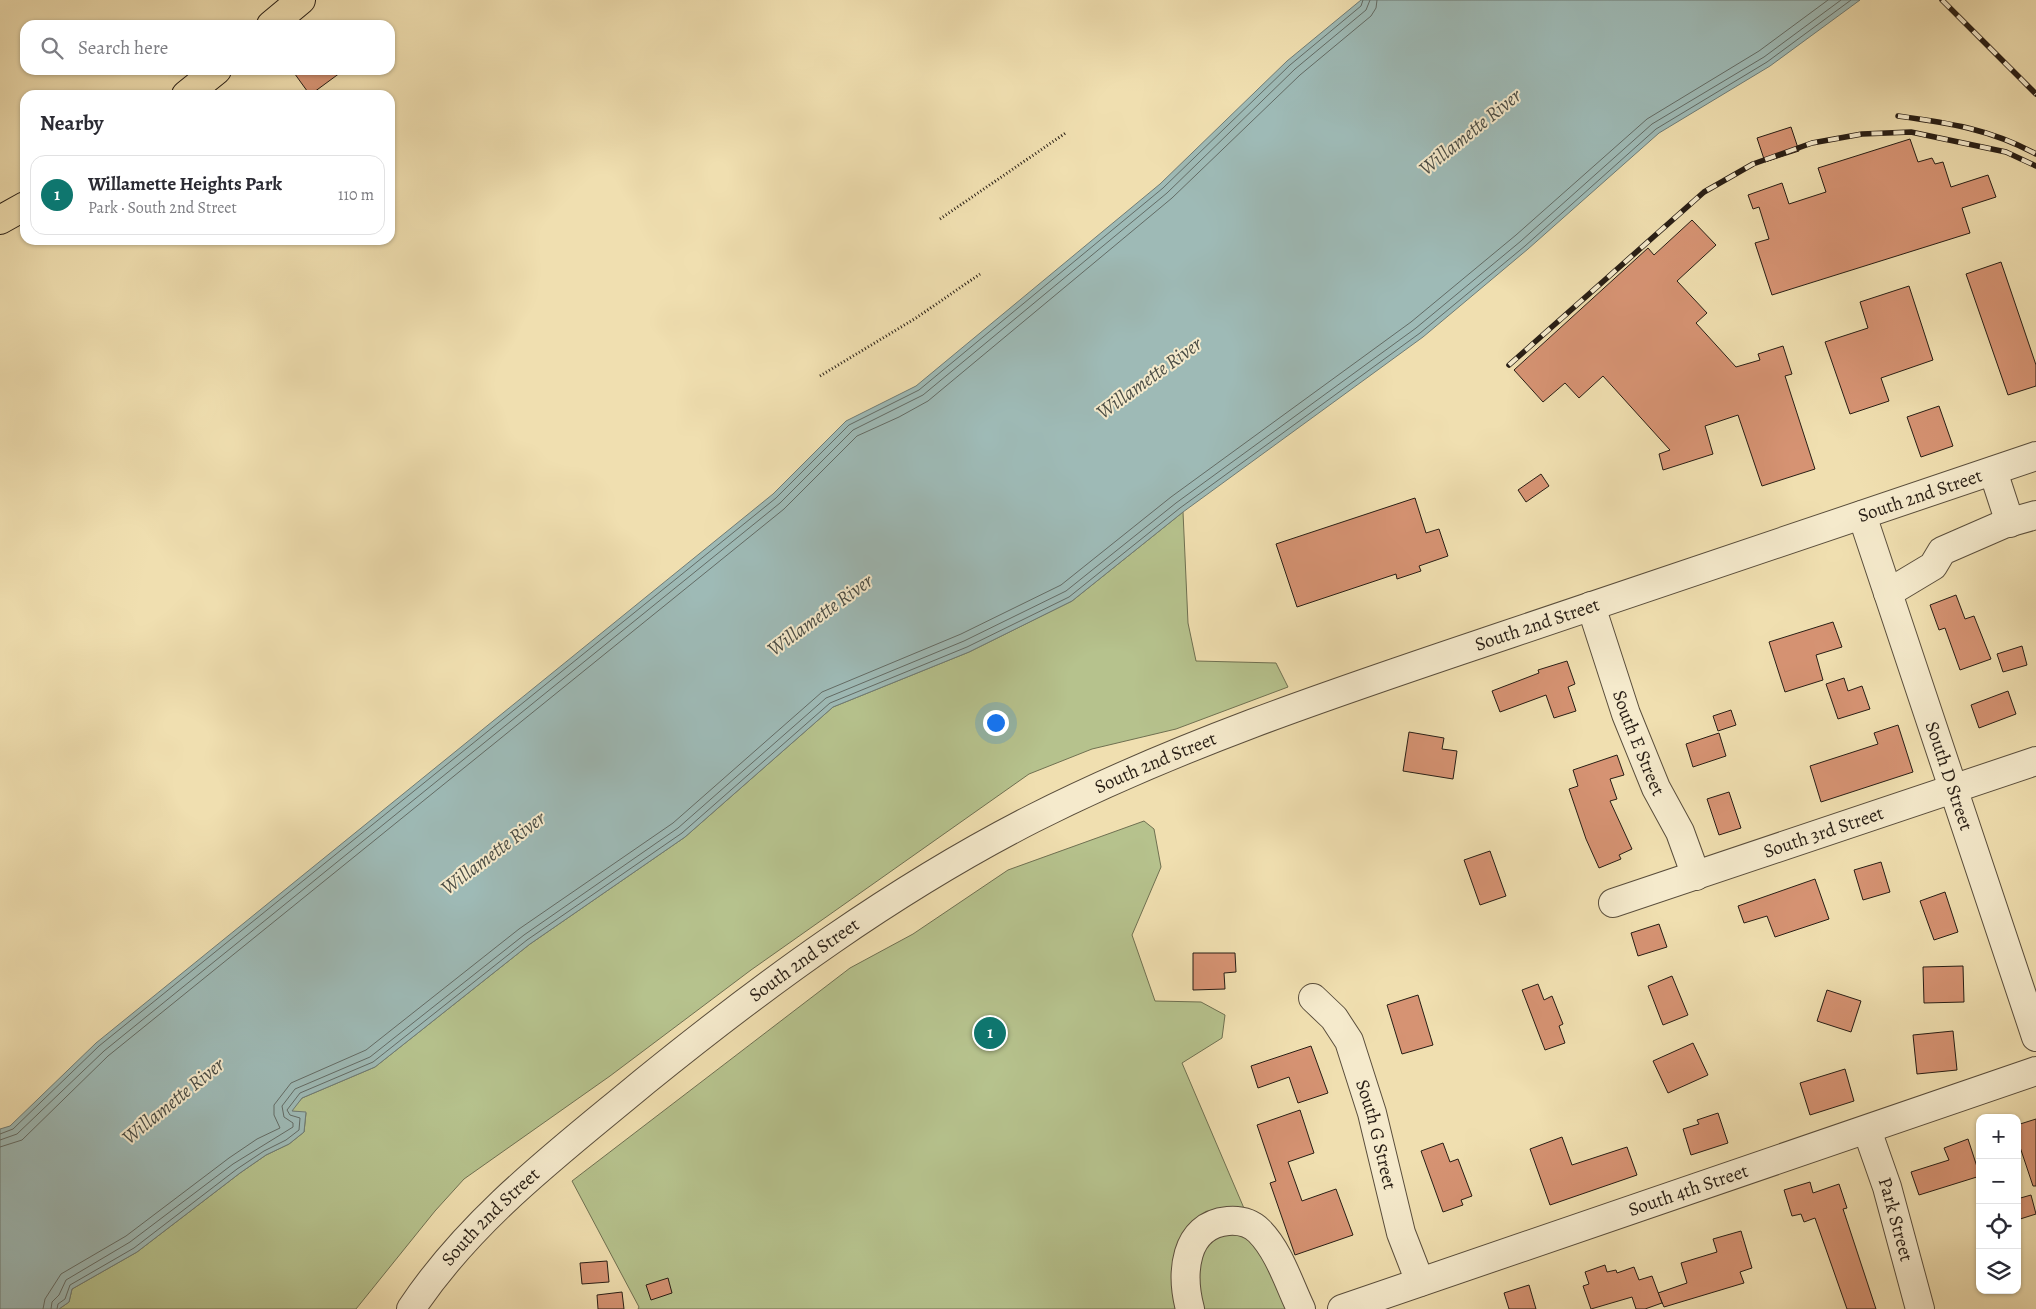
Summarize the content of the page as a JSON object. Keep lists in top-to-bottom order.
{
  "streets": {
    "street": [
      "South 2nd Street",
      "South E Street",
      "South D Street",
      "South 3rd Street",
      "South G Street",
      "South 4th Street",
      "Park Street"
    ]
  },
  "crossings": [
    ["South 2nd Street", "South E Street"],
    ["South 2nd Street", "South D Street"],
    ["South E Street", "South 3rd Street"],
    ["South D Street", "South 3rd Street"],
    ["South G Street", "South 4th Street"],
    ["South 4th Street", "Park Street"]
  ],
  "water": ["Willamette River"],
  "page": {
    "search": "Search here",
    "heading": "Nearby",
    "list": [
      {
        "mark": "1",
        "name": "Willamette Heights Park",
        "note": "Park · South 2nd Street",
        "value": "110 m"
      }
    ],
    "pins": "1",
    "map_buttons": ["+", "−"]
  }
}
